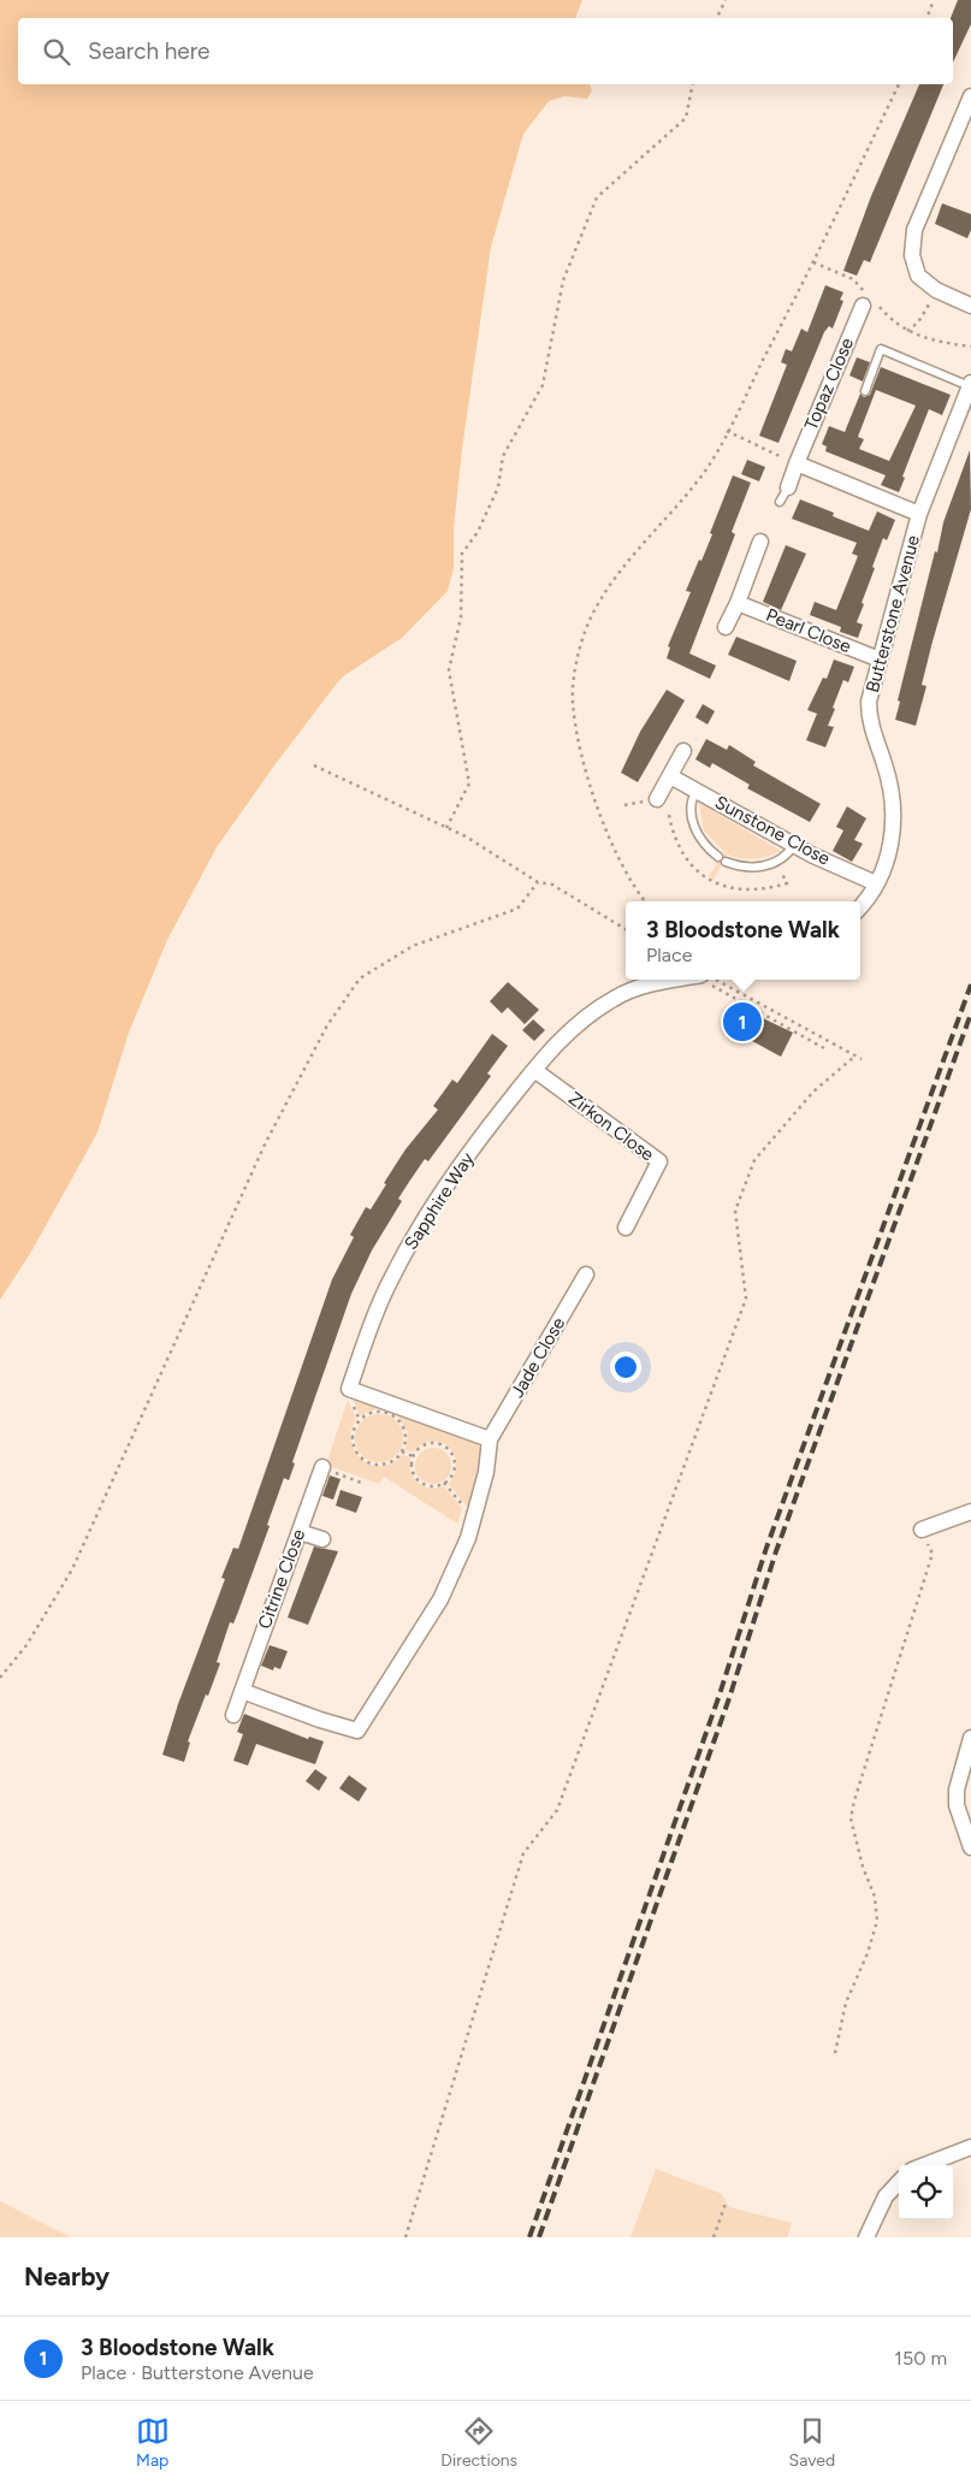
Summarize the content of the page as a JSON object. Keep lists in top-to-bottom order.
{
  "streets": {
    "street": [
      "Topaz Close",
      "Butterstone Avenue",
      "Pearl Close",
      "Sunstone Close",
      "Zirkon Close",
      "Sapphire Way",
      "Jade Close",
      "Citrine Close"
    ]
  },
  "crossings": [
    ["Butterstone Avenue", "Pearl Close"],
    ["Butterstone Avenue", "Sunstone Close"],
    ["Zirkon Close", "Sapphire Way"],
    ["Sapphire Way", "Jade Close"]
  ],
  "page": {
    "search": "Search here",
    "popup": ["3 Bloodstone Walk", "Place"],
    "pins": "1",
    "heading": "Nearby",
    "list": [
      {
        "mark": "1",
        "name": "3 Bloodstone Walk",
        "note": "Place · Butterstone Avenue",
        "value": "150 m"
      }
    ],
    "nav": ["Map", "Directions", "Saved"]
  }
}
